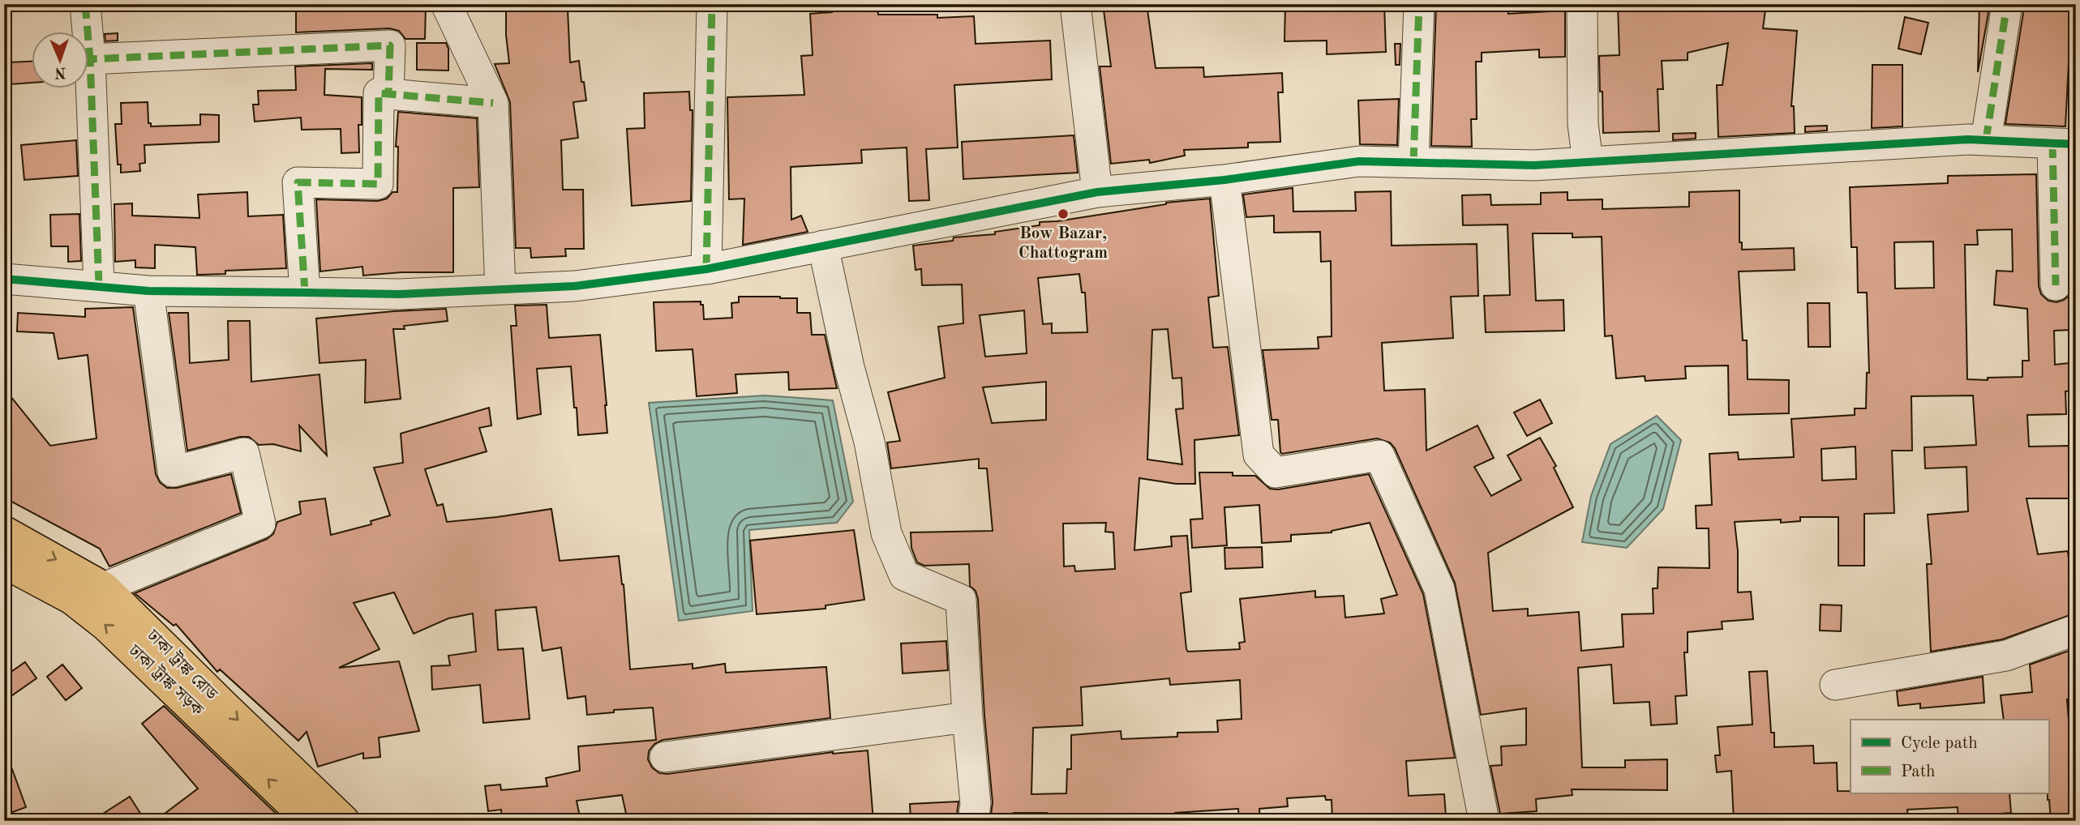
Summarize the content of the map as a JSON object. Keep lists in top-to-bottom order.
{
  "streets": {
    "main road": ["ঢাকা ট্রাঙ্ক রোড", "ঢাকা ট্রাঙ্ক সড়ক"]
  },
  "one_way": ["ঢাকা ট্রাঙ্ক রোড", "ঢাকা ট্রাঙ্ক সড়ক"],
  "places": ["Bow Bazar, Chattogram"],
  "legend": ["Cycle path", "Path"],
  "north": "bottom"
}
